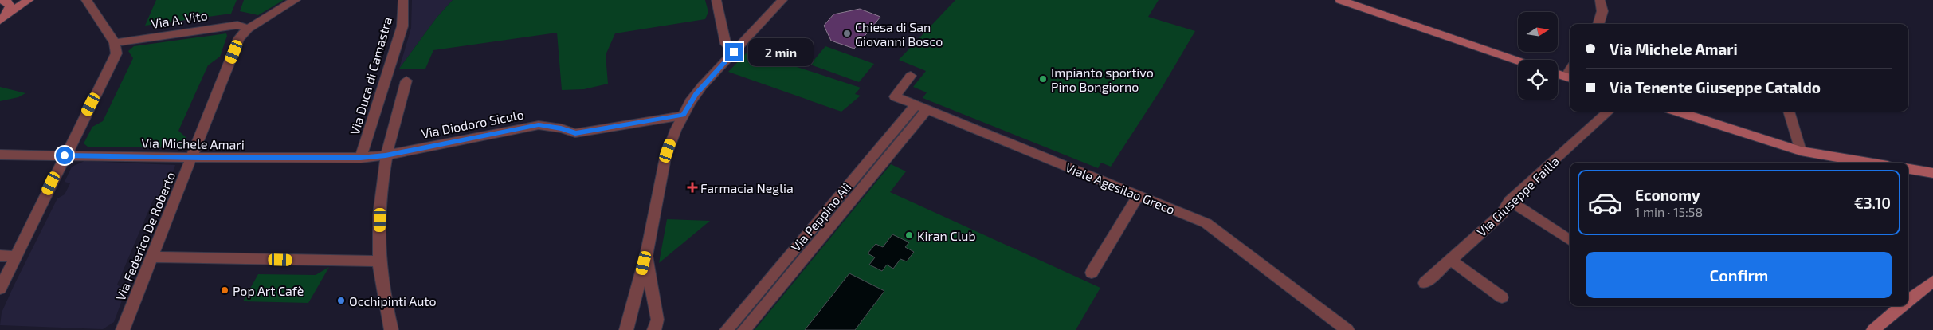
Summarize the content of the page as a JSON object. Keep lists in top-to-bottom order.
{
  "streets": {
    "street": [
      "Via A. Vito",
      "Via Duca di Camastra",
      "Via Diodoro Siculo",
      "Via Michele Amari",
      "Viale Agesilao Greco",
      "Via Giuseppe Failla",
      "Via Peppino Alì",
      "Via Federico De Roberto"
    ]
  },
  "crossings": [
    ["Via A. Vito", "Via Federico De Roberto"],
    ["Via Duca di Camastra", "Via Michele Amari"],
    ["Via Diodoro Siculo", "Via Michele Amari"],
    ["Via Michele Amari", "Via Federico De Roberto"],
    ["Viale Agesilao Greco", "Via Peppino Alì"]
  ],
  "places": {
    "other": [
      "Chiesa di San Giovanni Bosco",
      "Impianto sportivo Pino Bongiorno",
      "Kiran Club",
      "Pop Art Cafè",
      "Occhipinti Auto"
    ],
    "health": ["Farmacia Neglia"]
  },
  "north": "right",
  "page": {
    "banner": ["Via Michele Amari", "Via Tenente Giuseppe Cataldo"],
    "bubble": "2 min",
    "list": [
      {
        "name": "Economy",
        "note": "1 min · 15:58",
        "value": "€3.10"
      }
    ],
    "buttons": "Confirm"
  }
}
